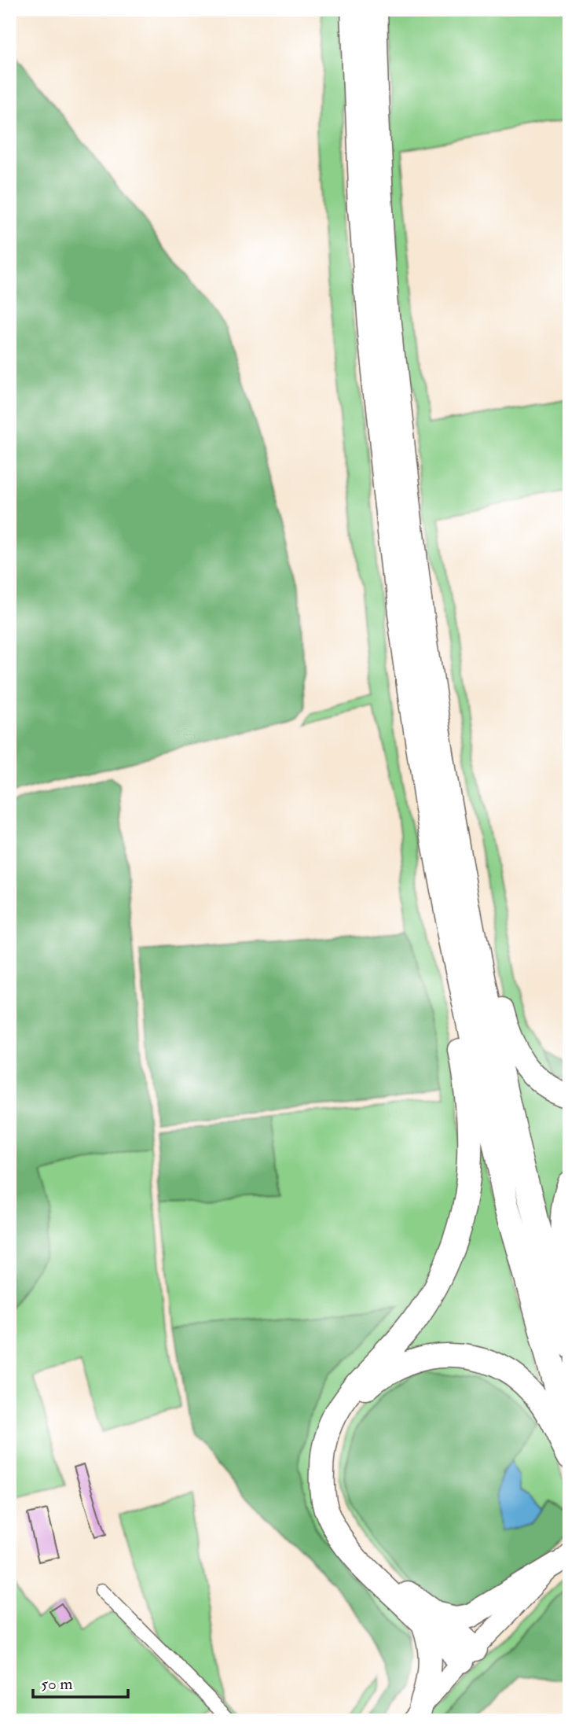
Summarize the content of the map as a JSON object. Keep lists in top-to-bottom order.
{
  "scale_bar": "50 m"
}
